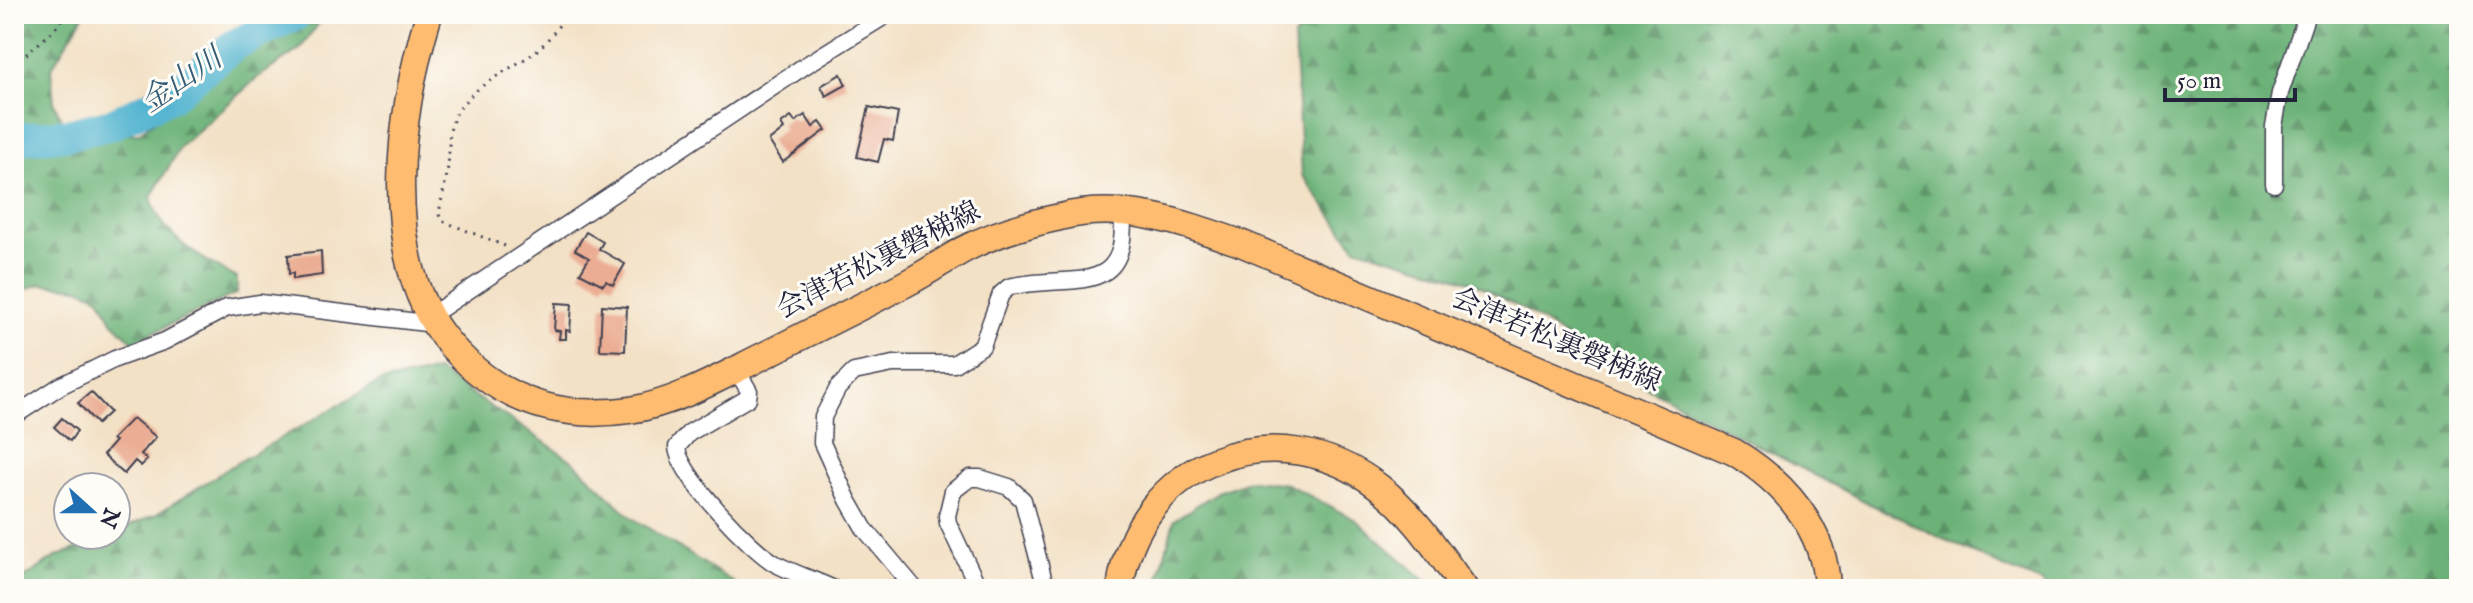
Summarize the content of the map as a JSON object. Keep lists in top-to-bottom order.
{
  "streets": {
    "main road": ["会津若松裏磐梯線"]
  },
  "water": ["金山川"],
  "scale_bar": "50 m",
  "north": "right"
}
